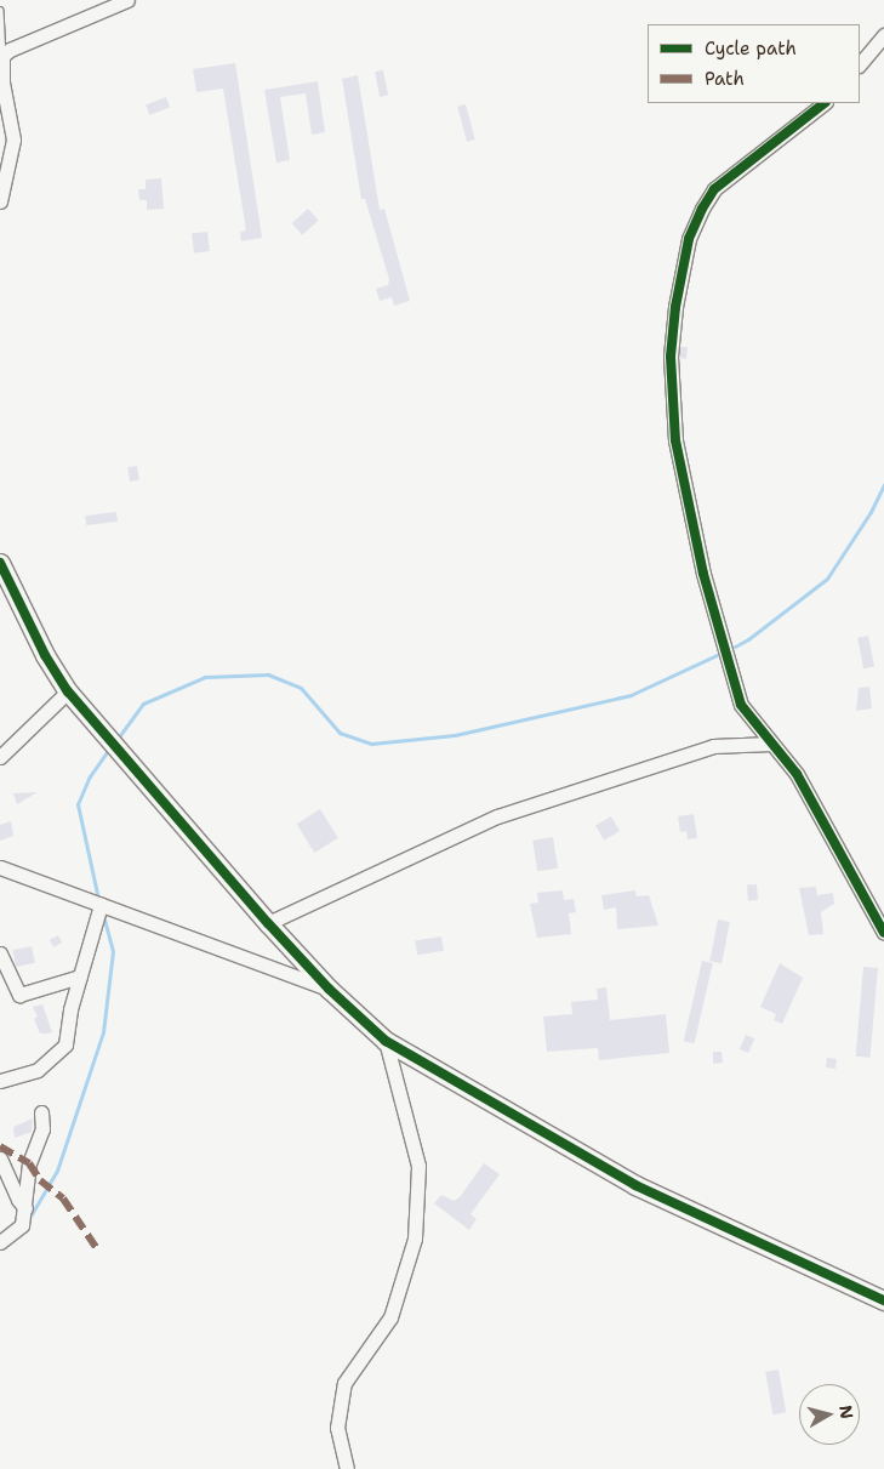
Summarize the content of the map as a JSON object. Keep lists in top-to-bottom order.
{
  "legend": ["Cycle path", "Path"],
  "north": "right"
}
